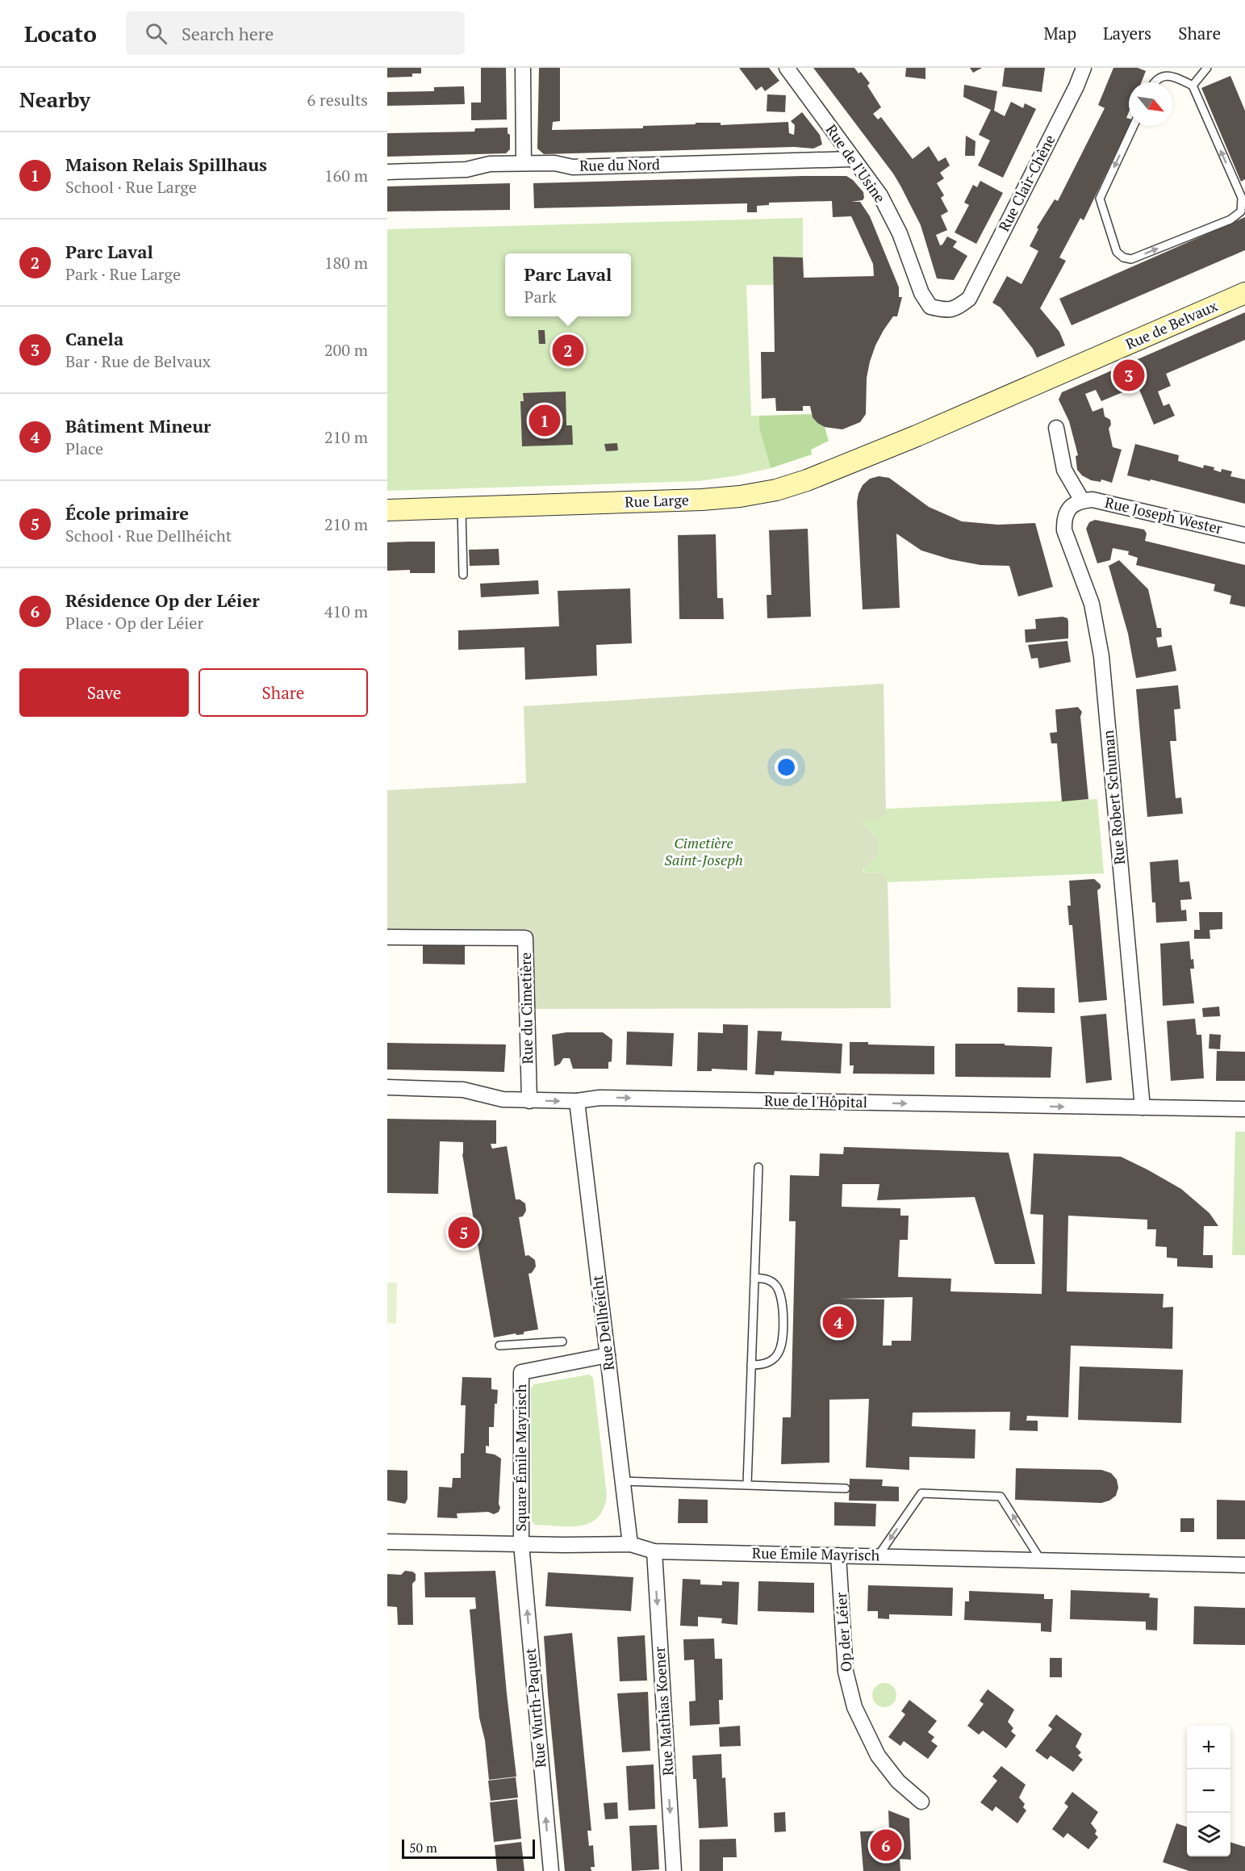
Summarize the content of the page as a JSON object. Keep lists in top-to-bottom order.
{
  "streets": {
    "street": [
      "Rue de l'Usine",
      "Rue du Nord",
      "Rue Clair-Chêne",
      "Rue de Belvaux",
      "Rue Large",
      "Rue Joseph Wester",
      "Rue Robert Schuman",
      "Rue du Cimetière",
      "Rue de l'Hôpital",
      "Rue Dellhéicht",
      "Square Émile Mayrisch",
      "Rue Émile Mayrisch",
      "Op der Léier",
      "Rue Wurth-Paquet",
      "Rue Mathias Koener"
    ]
  },
  "crossings": [
    ["Rue de l'Usine", "Rue du Nord"],
    ["Rue de l'Usine", "Rue Clair-Chêne"],
    ["Rue de Belvaux", "Rue Large"],
    ["Rue Joseph Wester", "Rue Robert Schuman"],
    ["Rue Robert Schuman", "Rue de l'Hôpital"],
    ["Rue du Cimetière", "Rue de l'Hôpital"],
    ["Rue de l'Hôpital", "Rue Dellhéicht"],
    ["Rue Dellhéicht", "Square Émile Mayrisch"],
    ["Rue Dellhéicht", "Rue Émile Mayrisch"],
    ["Square Émile Mayrisch", "Rue Émile Mayrisch"],
    ["Square Émile Mayrisch", "Rue Wurth-Paquet"],
    ["Rue Émile Mayrisch", "Op der Léier"],
    ["Rue Émile Mayrisch", "Rue Wurth-Paquet"],
    ["Rue Émile Mayrisch", "Rue Mathias Koener"]
  ],
  "one_way": ["Rue de l'Hôpital", "Rue Wurth-Paquet", "Rue Mathias Koener"],
  "parks": ["Cimetière Saint-Joseph"],
  "scale_bar": "50 m",
  "north": "bottom right",
  "page": {
    "header": "Locato",
    "search": "Search here",
    "nav": ["Map", "Layers", "Share"],
    "heading": ["Nearby", "6 results"],
    "list": [
      {
        "mark": "1",
        "name": "Maison Relais Spillhaus",
        "note": "School · Rue Large",
        "value": "160 m"
      },
      {
        "mark": "2",
        "name": "Parc Laval",
        "note": "Park · Rue Large",
        "value": "180 m"
      },
      {
        "mark": "3",
        "name": "Canela",
        "note": "Bar · Rue de Belvaux",
        "value": "200 m"
      },
      {
        "mark": "4",
        "name": "Bâtiment Mineur",
        "note": "Place",
        "value": "210 m"
      },
      {
        "mark": "5",
        "name": "École primaire",
        "note": "School · Rue Dellhéicht",
        "value": "210 m"
      },
      {
        "mark": "6",
        "name": "Résidence Op der Léier",
        "note": "Place · Op der Léier",
        "value": "410 m"
      }
    ],
    "popup": ["Parc Laval", "Park"],
    "pins": [
      "2",
      "3",
      "1",
      "5",
      "4",
      "6"
    ],
    "buttons": ["Save", "Share"],
    "map_buttons": ["+", "−"],
    "scale": "50 m"
  }
}
